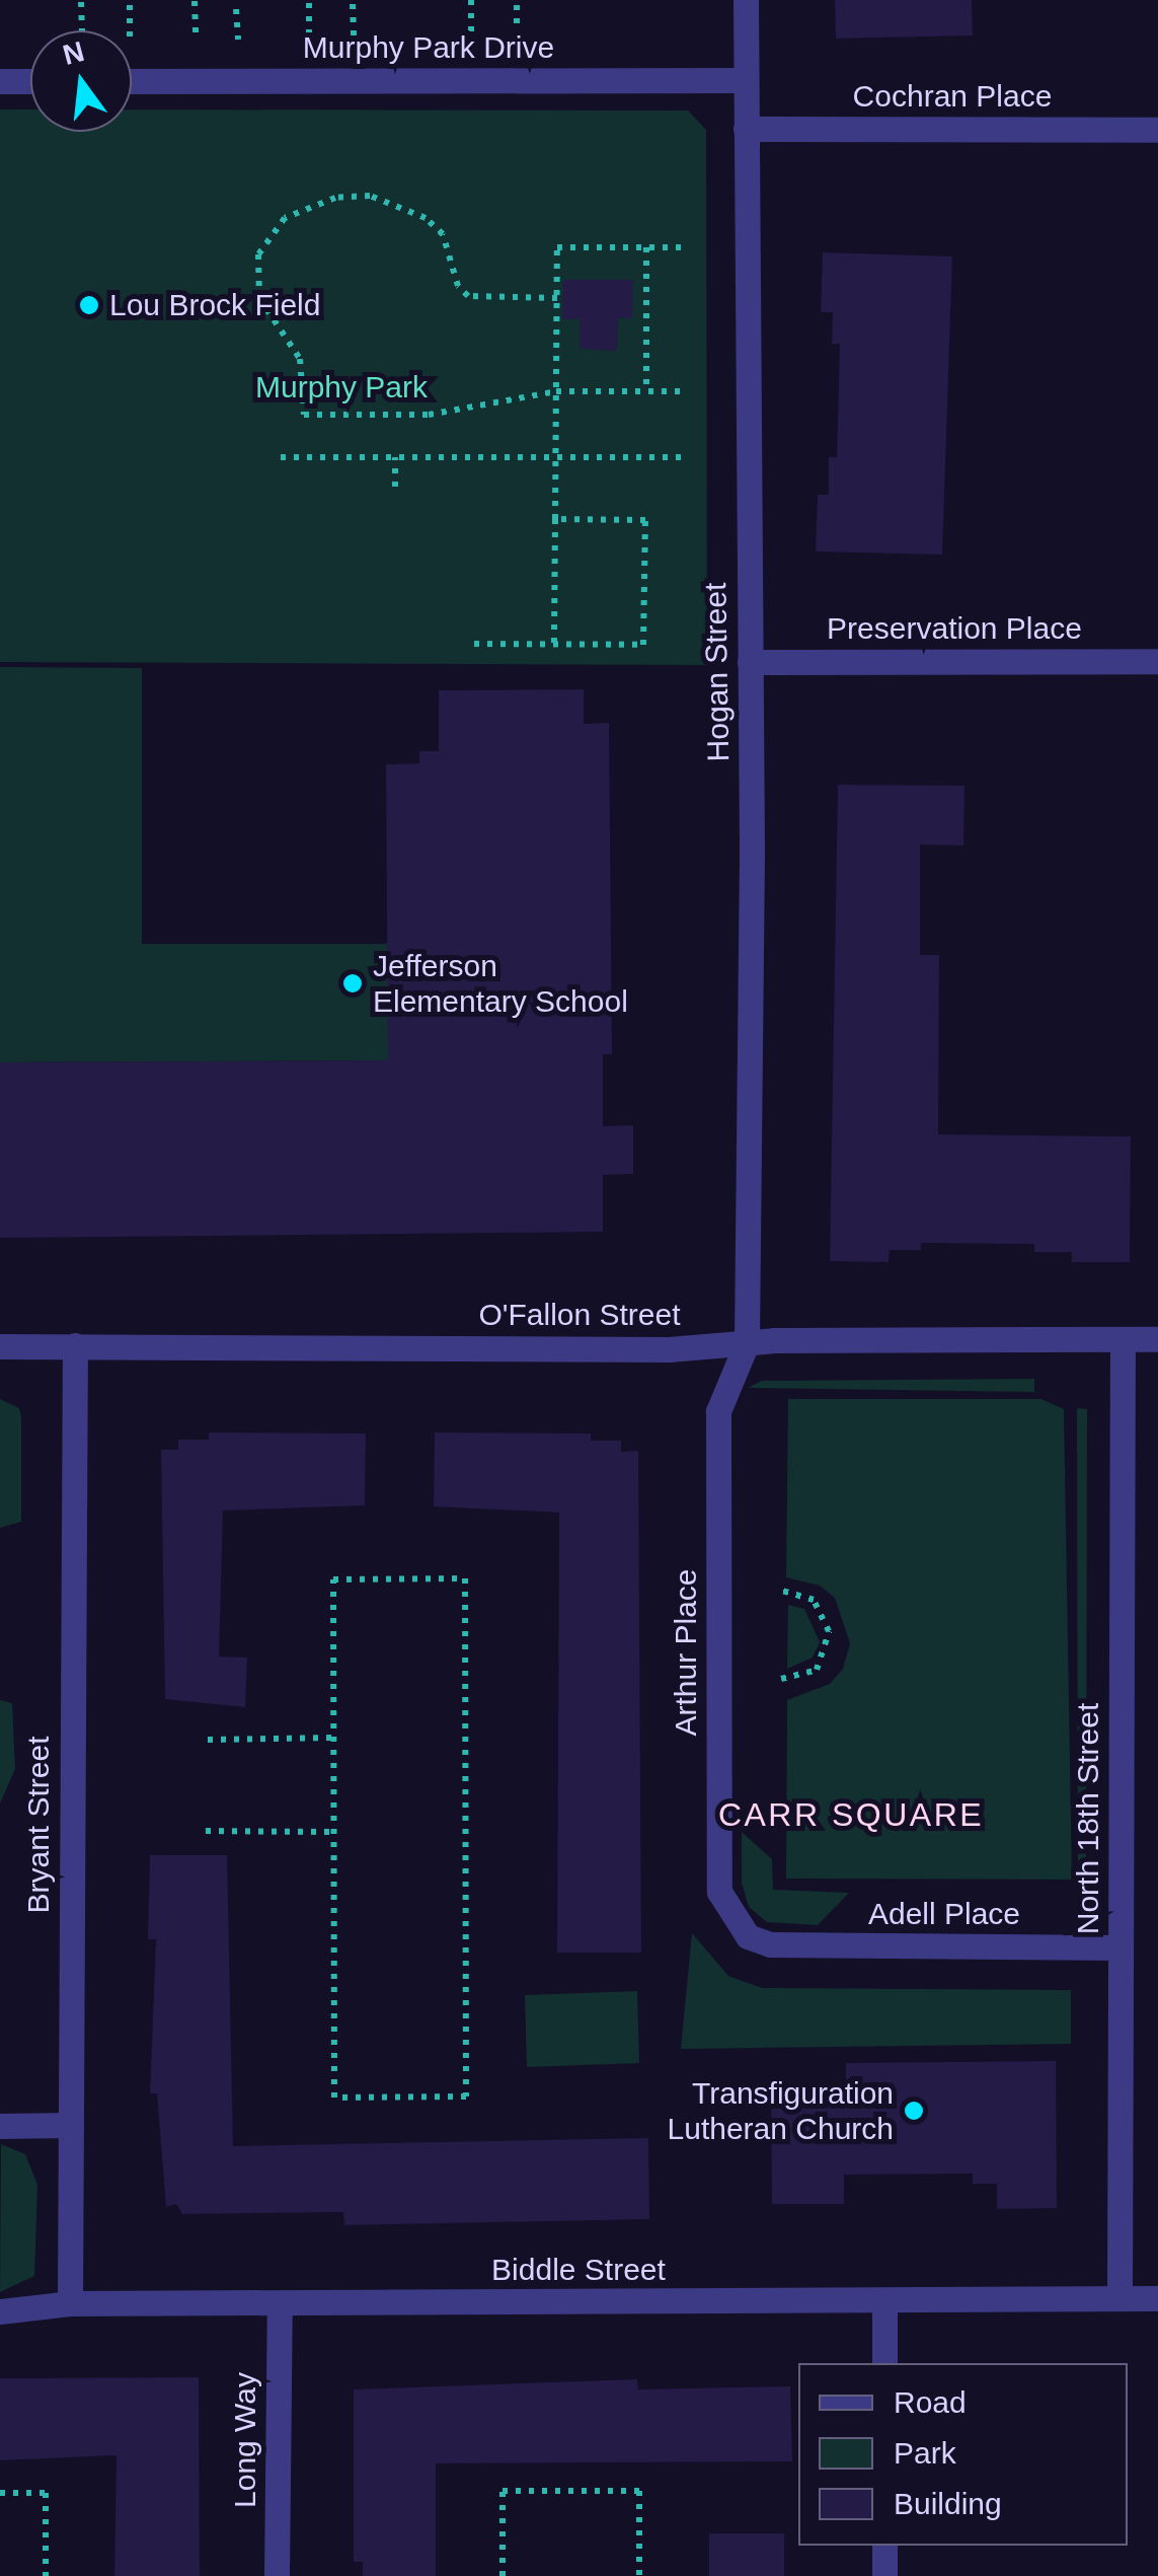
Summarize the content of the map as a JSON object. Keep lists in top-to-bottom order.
{
  "streets": {
    "street": [
      "Murphy Park Drive",
      "Cochran Place",
      "Preservation Place",
      "Hogan Street",
      "O'Fallon Street",
      "Arthur Place",
      "North 18th Street",
      "Bryant Street",
      "Adell Place",
      "Biddle Street",
      "Long Way"
    ]
  },
  "crossings": [
    ["Murphy Park Drive", "Hogan Street"],
    ["Cochran Place", "Hogan Street"],
    ["Preservation Place", "Hogan Street"],
    ["Hogan Street", "O'Fallon Street"],
    ["Hogan Street", "Arthur Place"],
    ["O'Fallon Street", "Arthur Place"],
    ["O'Fallon Street", "North 18th Street"],
    ["O'Fallon Street", "Bryant Street"],
    ["Arthur Place", "Adell Place"],
    ["North 18th Street", "Adell Place"],
    ["North 18th Street", "Biddle Street"],
    ["Bryant Street", "Biddle Street"],
    ["Biddle Street", "Long Way"]
  ],
  "districts": ["CARR SQUARE"],
  "parks": ["Murphy Park"],
  "places": ["Lou Brock Field", "Jefferson Elementary School", "Transfiguration Lutheran Church"],
  "legend": ["Road", "Park", "Building"],
  "north": "top"
}
